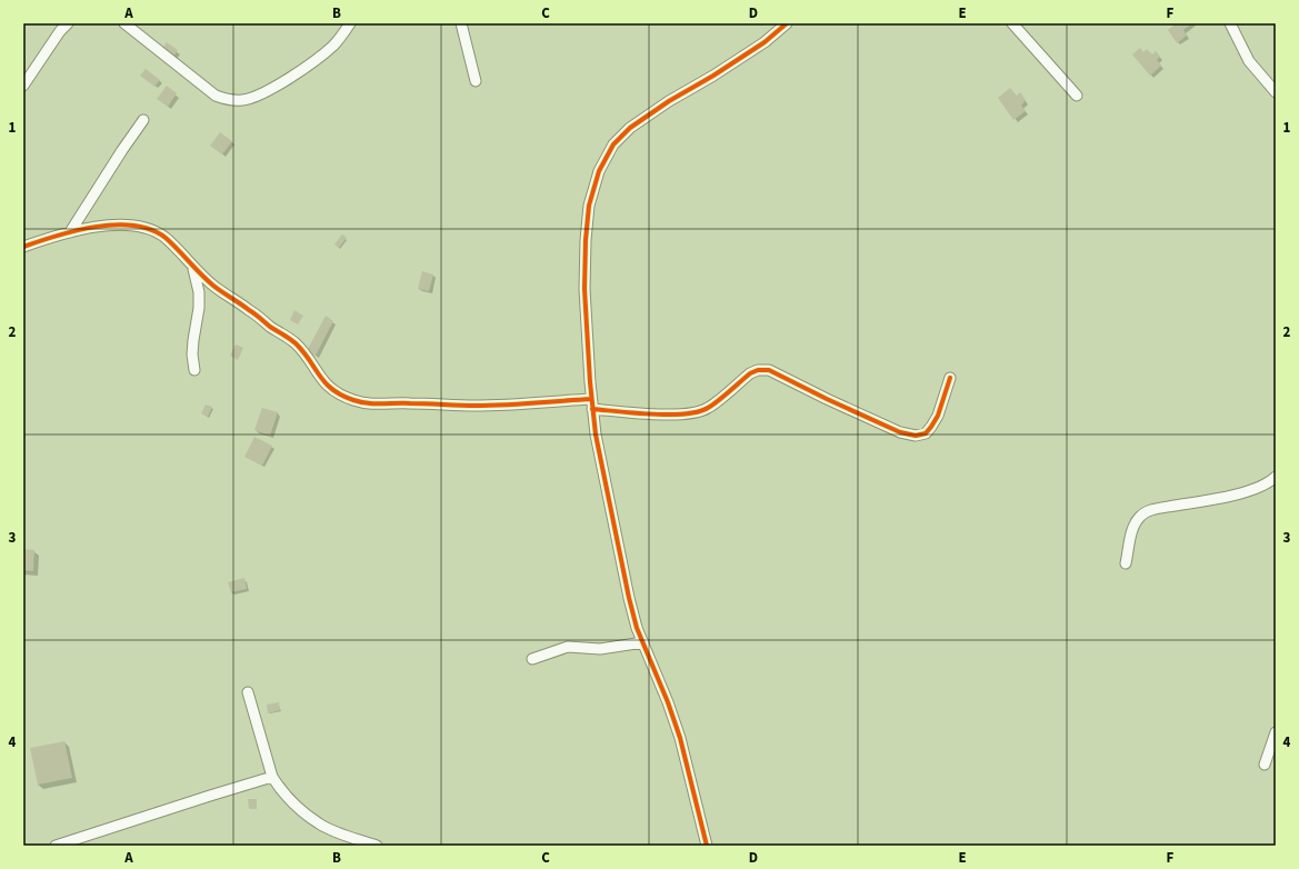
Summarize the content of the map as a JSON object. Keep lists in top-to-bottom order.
{
  "grid": {
    "columns": [
      "A",
      "B",
      "C",
      "D",
      "E",
      "F"
    ],
    "rows": [
      "1",
      "2",
      "3",
      "4"
    ]
  }
}
